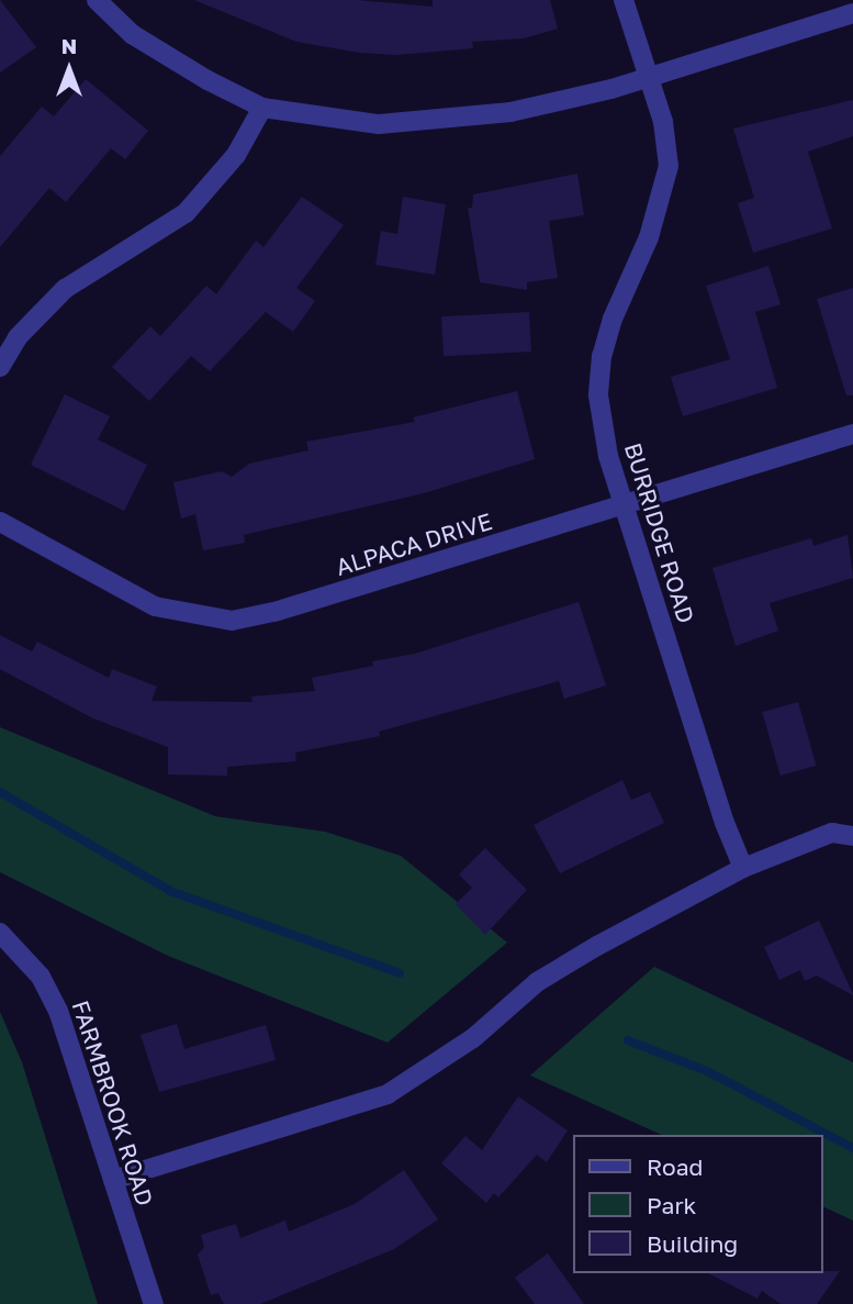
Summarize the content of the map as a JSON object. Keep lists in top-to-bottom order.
{
  "streets": {
    "street": ["BURRIDGE ROAD", "ALPACA DRIVE", "FARMBROOK ROAD"]
  },
  "crossings": [
    ["BURRIDGE ROAD", "ALPACA DRIVE"]
  ],
  "legend": ["Road", "Park", "Building"],
  "north": "top"
}
